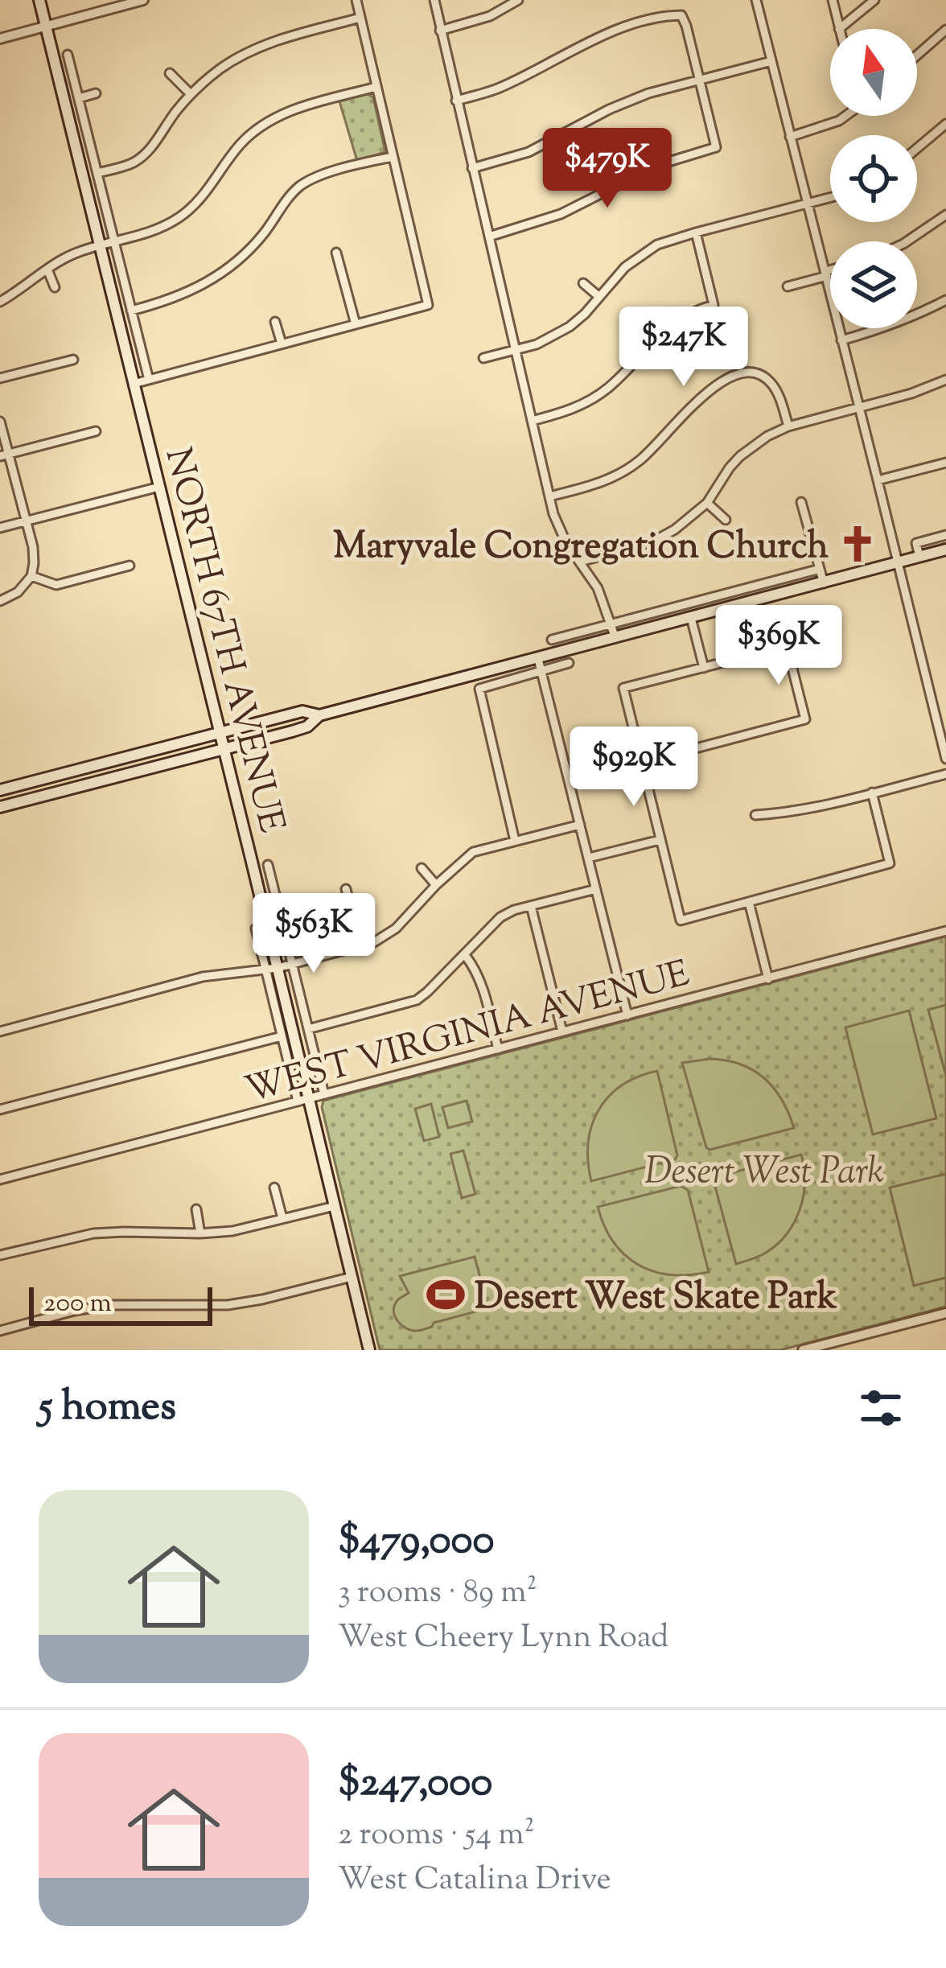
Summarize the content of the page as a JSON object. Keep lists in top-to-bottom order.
{
  "streets": {
    "main road": ["NORTH 67TH AVENUE"],
    "street": ["WEST VIRGINIA AVENUE"]
  },
  "crossings": [
    ["NORTH 67TH AVENUE", "WEST VIRGINIA AVENUE"]
  ],
  "parks": ["Desert West Park"],
  "places": {
    "church": ["Maryvale Congregation Church"],
    "sports": ["Desert West Skate Park"]
  },
  "scale_bar": "200 m",
  "north": "top",
  "page": {
    "price": [
      "$479K",
      "$247K",
      "$369K",
      "$929K",
      "$563K"
    ],
    "scale": "200 m",
    "heading": "5 homes",
    "list": [
      {
        "name": "$479,000",
        "note": "3 rooms · 89 m² · West Cheery Lynn Road"
      },
      {
        "name": "$247,000",
        "note": "2 rooms · 54 m² · West Catalina Drive"
      }
    ]
  }
}
